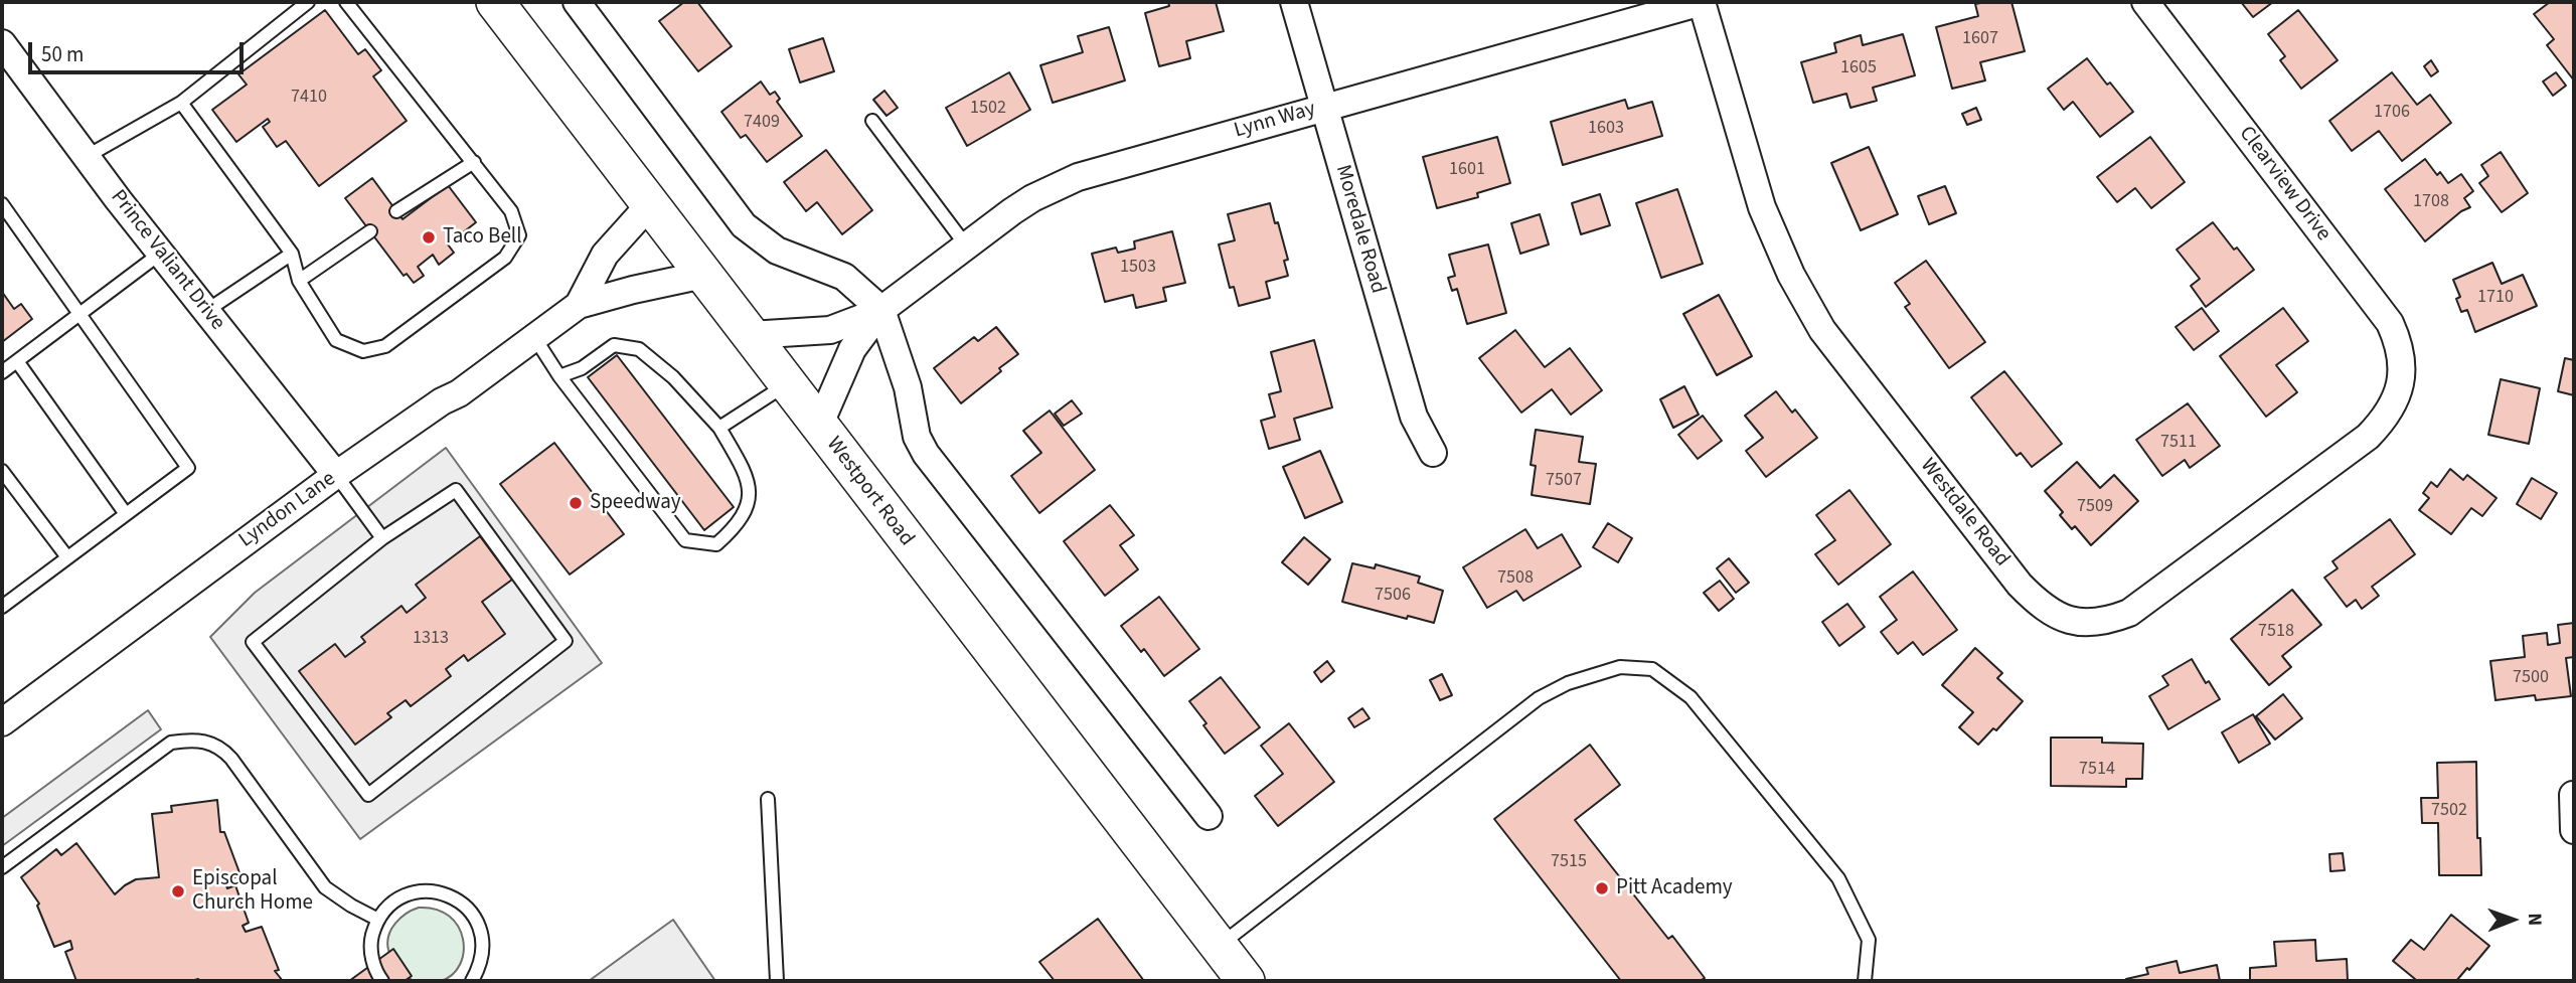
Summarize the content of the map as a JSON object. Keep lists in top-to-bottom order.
{
  "streets": {
    "main road": ["Westport Road"],
    "street": [
      "Lynn Way",
      "Clearview Drive",
      "Moredale Road",
      "Prince Valiant Drive",
      "Lyndon Lane",
      "Westdale Road"
    ]
  },
  "crossings": [
    ["Lynn Way", "Moredale Road"],
    ["Lynn Way", "Westport Road"],
    ["Lynn Way", "Westdale Road"],
    ["Clearview Drive", "Westdale Road"],
    ["Prince Valiant Drive", "Lyndon Lane"],
    ["Westport Road", "Lyndon Lane"]
  ],
  "places": [
    "Taco Bell",
    "Speedway",
    "Pitt Academy",
    "Episcopal Church Home"
  ],
  "house_numbers": [
    "1607",
    "1605",
    "7410",
    "1502",
    "1706",
    "7409",
    "1603",
    "1601",
    "1708",
    "1503",
    "1710",
    "7511",
    "7507",
    "7509",
    "7508",
    "7506",
    "7518",
    "1313",
    "7500",
    "7514",
    "7502",
    "7515"
  ],
  "scale_bar": "50 m",
  "north": "right"
}
